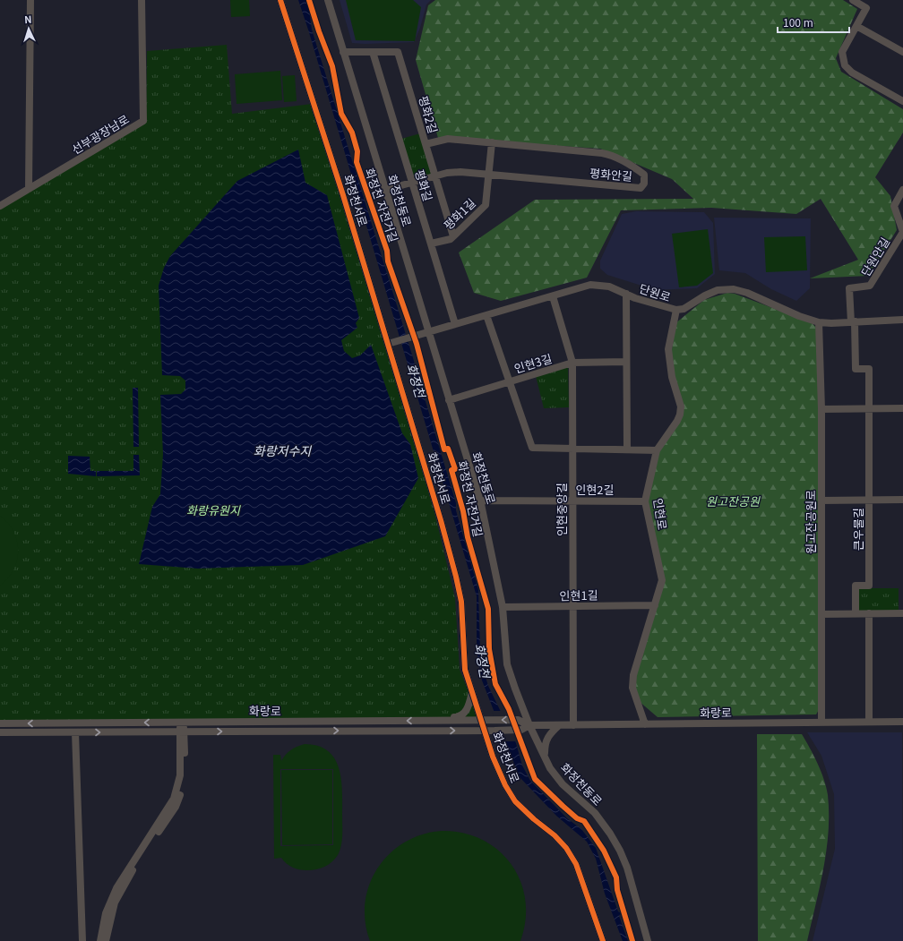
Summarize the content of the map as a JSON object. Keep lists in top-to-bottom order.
{
  "streets": {
    "street": [
      "평화2길",
      "선부광장남로",
      "평화안길",
      "평화길",
      "화정천서로",
      "화정천동로",
      "평화1길",
      "단원안길",
      "단원로",
      "인현3길",
      "인현2길",
      "인현중앙길",
      "인현로",
      "원고잔공원로",
      "큰우물길",
      "인현1길",
      "화랑로"
    ],
    "cycle path": ["화정천 자전거길"]
  },
  "crossings": [
    ["평화2길", "평화안길"],
    ["평화2길", "평화길"],
    ["평화2길", "화정천동로"],
    ["평화2길", "평화1길"],
    ["평화안길", "평화길"],
    ["평화안길", "화정천동로"],
    ["평화안길", "평화1길"],
    ["평화길", "평화1길"],
    ["평화길", "단원로"],
    ["화정천서로", "단원로"],
    ["화정천서로", "화랑로"],
    ["화정천동로", "단원로"],
    ["화정천동로", "인현3길"],
    ["화정천동로", "인현2길"],
    ["화정천동로", "인현1길"],
    ["화정천동로", "화랑로"],
    ["단원안길", "단원로"],
    ["단원안길", "큰우물길"],
    ["단원로", "인현중앙길"],
    ["단원로", "인현로"],
    ["단원로", "원고잔공원로"],
    ["단원로", "큰우물길"],
    ["인현3길", "인현중앙길"],
    ["인현2길", "인현중앙길"],
    ["인현2길", "인현로"],
    ["인현중앙길", "인현1길"],
    ["인현중앙길", "화랑로"],
    ["인현로", "인현1길"],
    ["인현로", "화랑로"],
    ["원고잔공원로", "화랑로"]
  ],
  "water": ["화정천", "화랑저수지"],
  "parks": ["원고잔공원", "화랑유원지"],
  "scale_bar": "100 m",
  "north": "top"
}
